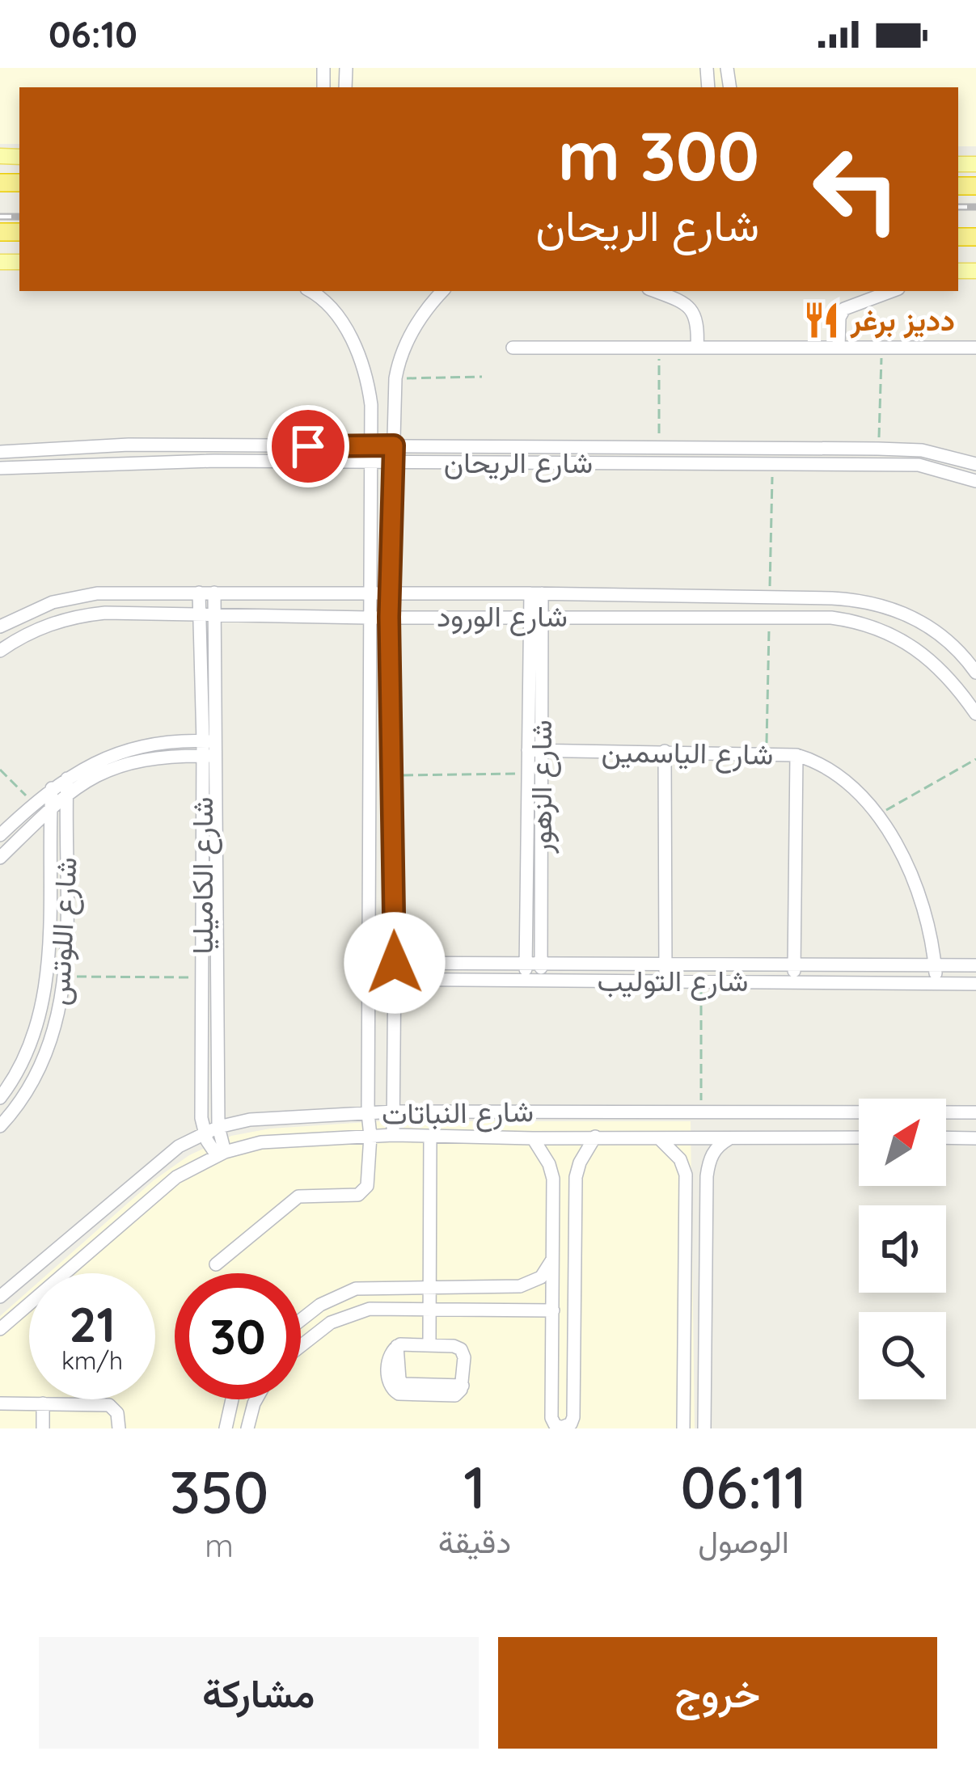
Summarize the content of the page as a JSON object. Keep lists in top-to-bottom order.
{
  "streets": {
    "street": [
      "شارع الريحان",
      "شارع الورود",
      "شارع الياسمين",
      "شارع الزهور",
      "شارع الكاميليا",
      "شارع اللوتس",
      "شارع التوليب",
      "شارع النباتات"
    ]
  },
  "crossings": [
    ["شارع الورود", "شارع الزهور"],
    ["شارع الورود", "شارع الكاميليا"],
    ["شارع الياسمين", "شارع الزهور"],
    ["شارع الياسمين", "شارع التوليب"],
    ["شارع الزهور", "شارع التوليب"],
    ["شارع الكاميليا", "شارع النباتات"]
  ],
  "places": {
    "restaurant": ["دديز برغر"]
  },
  "north": "top right",
  "page": {
    "status": "06:10",
    "turn": ["300 m", "شارع الريحان"],
    "speed": "21 km/h",
    "limit": "30",
    "eta": [
      "06:11",
      "الوصول",
      "1",
      "دقيقة",
      "350",
      "m"
    ],
    "buttons": ["خروج", "مشاركة"]
  }
}
